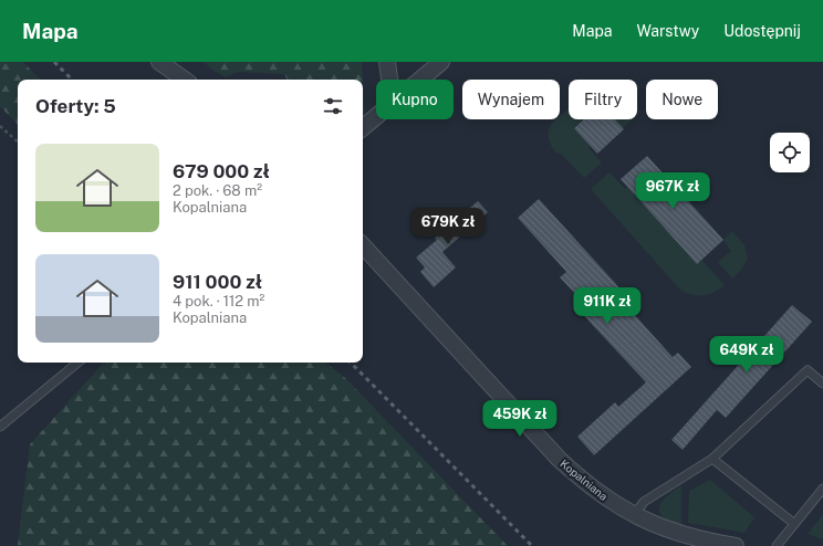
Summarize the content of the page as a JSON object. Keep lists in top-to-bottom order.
{
  "streets": {
    "street": ["Kopalniana"]
  },
  "page": {
    "header": "Mapa",
    "nav": ["Mapa", "Warstwy", "Udostępnij"],
    "chip": [
      "Kupno",
      "Wynajem",
      "Filtry",
      "Nowe"
    ],
    "heading": "Oferty: 5",
    "list": [
      {
        "name": "679 000 zł",
        "note": "2 pok. · 68 m² · Kopalniana"
      },
      {
        "name": "911 000 zł",
        "note": "4 pok. · 112 m² · Kopalniana"
      }
    ],
    "price": [
      "967K zł",
      "679K zł",
      "911K zł",
      "649K zł",
      "459K zł"
    ]
  }
}
